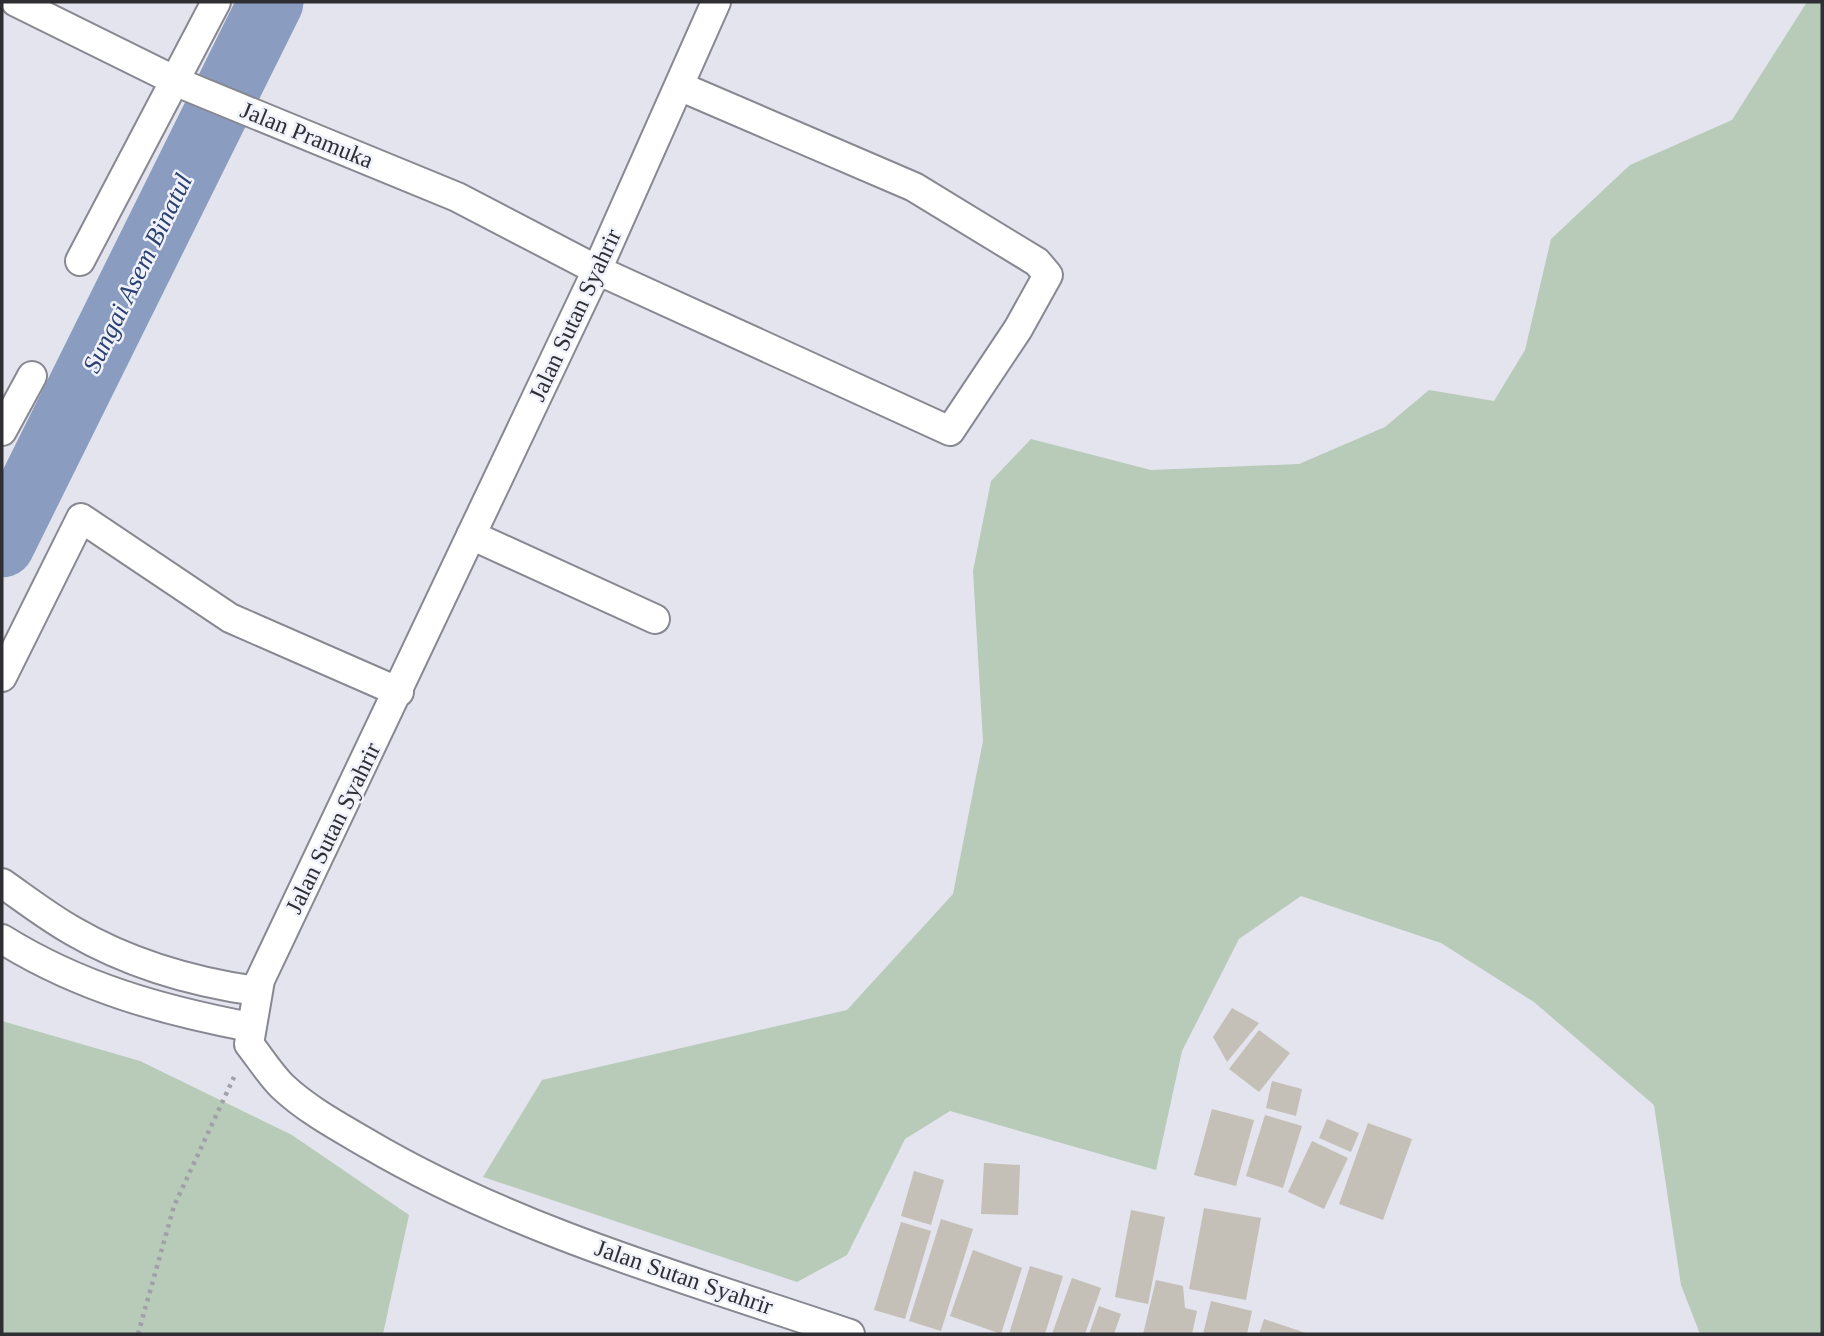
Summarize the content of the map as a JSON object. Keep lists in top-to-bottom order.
{
  "streets": {
    "street": ["Jalan Pramuka", "Jalan Sutan Syahrir"]
  },
  "crossings": [
    ["Jalan Pramuka", "Jalan Sutan Syahrir"]
  ],
  "water": ["Sungai Asem Binatul"]
}
